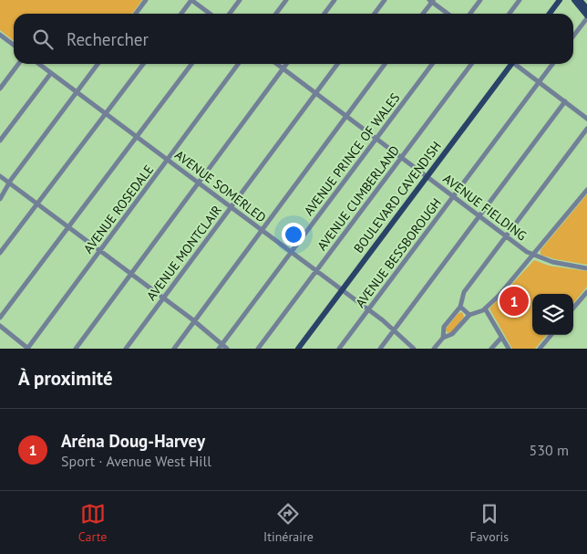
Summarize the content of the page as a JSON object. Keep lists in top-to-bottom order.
{
  "streets": {
    "main road": ["BOULEVARD CAVENDISH"],
    "street": [
      "AVENUE PRINCE OF WALES",
      "AVENUE SOMERLED",
      "AVENUE CUMBERLAND",
      "AVENUE FIELDING",
      "AVENUE ROSEDALE",
      "AVENUE MONTCLAIR",
      "AVENUE BESSBOROUGH"
    ]
  },
  "crossings": [
    ["AVENUE PRINCE OF WALES", "AVENUE SOMERLED"],
    ["AVENUE PRINCE OF WALES", "AVENUE FIELDING"],
    ["AVENUE SOMERLED", "BOULEVARD CAVENDISH"],
    ["AVENUE SOMERLED", "AVENUE CUMBERLAND"],
    ["AVENUE SOMERLED", "AVENUE ROSEDALE"],
    ["AVENUE SOMERLED", "AVENUE MONTCLAIR"],
    ["AVENUE SOMERLED", "AVENUE BESSBOROUGH"],
    ["BOULEVARD CAVENDISH", "AVENUE FIELDING"],
    ["AVENUE CUMBERLAND", "AVENUE FIELDING"],
    ["AVENUE FIELDING", "AVENUE MONTCLAIR"],
    ["AVENUE FIELDING", "AVENUE BESSBOROUGH"]
  ],
  "page": {
    "search": "Rechercher",
    "pins": "1",
    "heading": "À proximité",
    "list": [
      {
        "mark": "1",
        "name": "Aréna Doug-Harvey",
        "note": "Sport · Avenue West Hill",
        "value": "530 m"
      }
    ],
    "nav": ["Carte", "Itinéraire", "Favoris"]
  }
}
